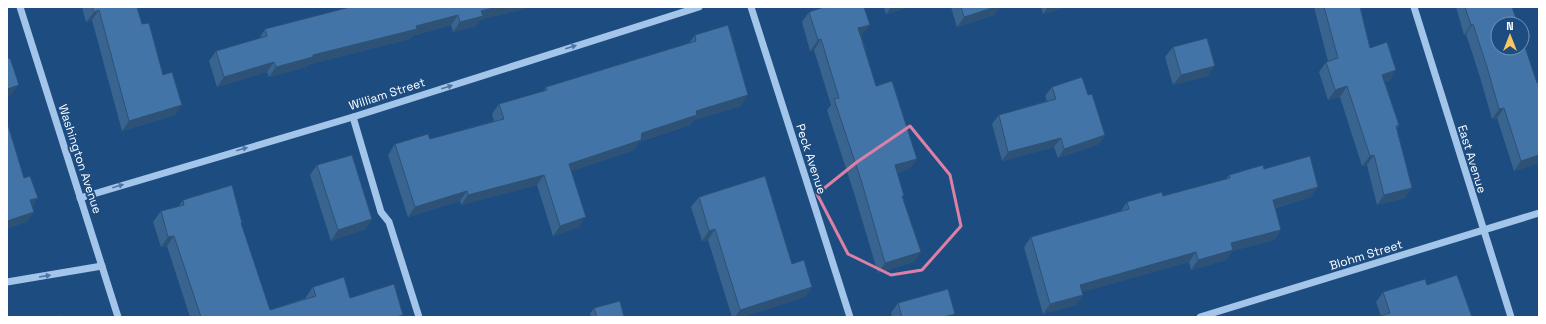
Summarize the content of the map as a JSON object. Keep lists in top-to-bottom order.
{
  "streets": {
    "street": [
      "William Street",
      "Washington Avenue",
      "Peck Avenue",
      "East Avenue",
      "Blohm Street"
    ]
  },
  "crossings": [
    ["William Street", "Washington Avenue"],
    ["East Avenue", "Blohm Street"]
  ],
  "one_way": ["William Street"],
  "north": "top"
}
